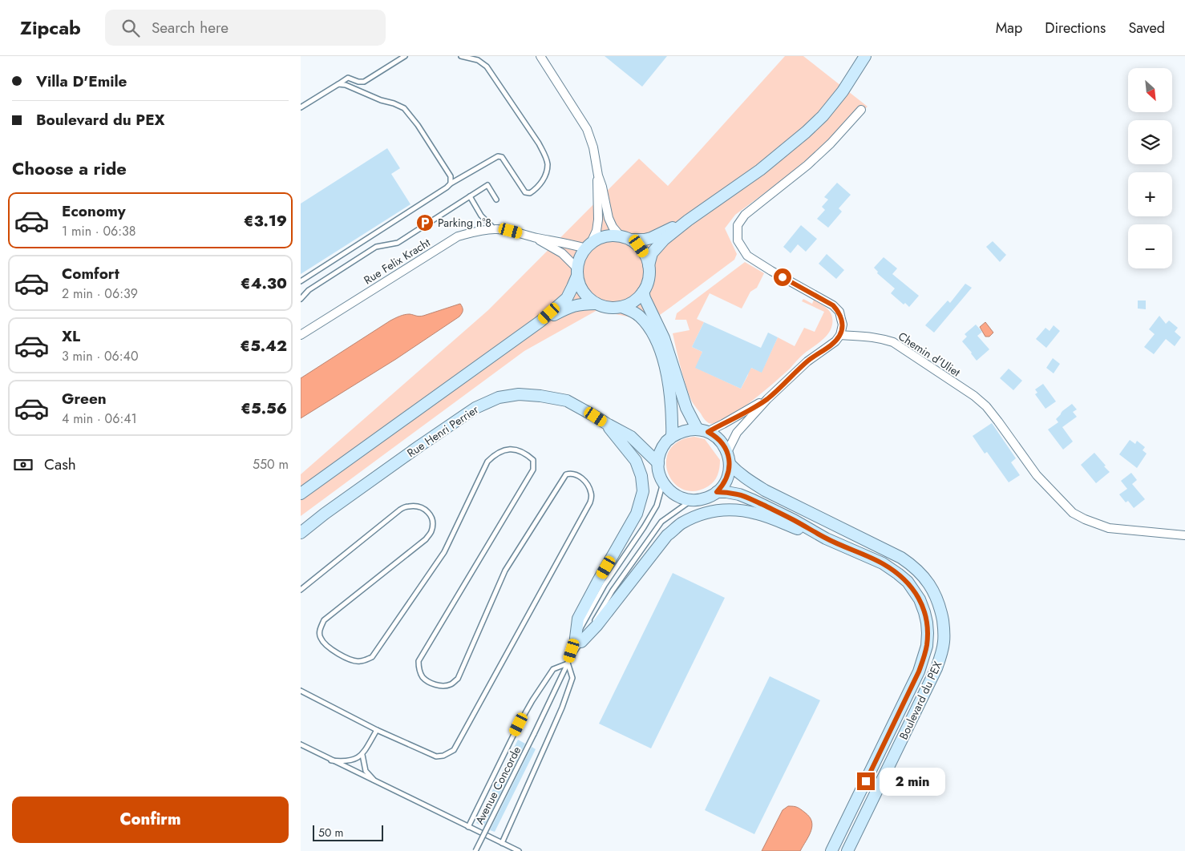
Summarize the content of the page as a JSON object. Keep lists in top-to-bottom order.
{
  "streets": {
    "main road": ["Rue Henri Perrier", "Boulevard du PEX"],
    "street": ["Rue Felix Kracht", "Chemin d'Uliet"],
    "lane": ["Avenue Concorde"]
  },
  "crossings": [
    ["Rue Henri Perrier", "Boulevard du PEX"],
    ["Rue Henri Perrier", "Avenue Concorde"],
    ["Boulevard du PEX", "Avenue Concorde"]
  ],
  "places": {
    "parking": ["Parking n°8"]
  },
  "scale_bar": "50 m",
  "north": "bottom right",
  "page": {
    "header": "Zipcab",
    "search": "Search here",
    "nav": ["Map", "Directions", "Saved"],
    "banner": ["Villa D'Emile", "Boulevard du PEX"],
    "map_buttons": ["+", "−"],
    "heading": "Choose a ride",
    "list": [
      {
        "name": "Economy",
        "note": "1 min · 06:38",
        "value": "€3.19"
      },
      {
        "name": "Comfort",
        "note": "2 min · 06:39",
        "value": "€4.30"
      },
      {
        "name": "XL",
        "note": "3 min · 06:40",
        "value": "€5.42"
      },
      {
        "name": "Green",
        "note": "4 min · 06:41",
        "value": "€5.56"
      }
    ],
    "pay": ["Cash", "550 m"],
    "bubble": "2 min",
    "buttons": "Confirm",
    "scale": "50 m"
  }
}
